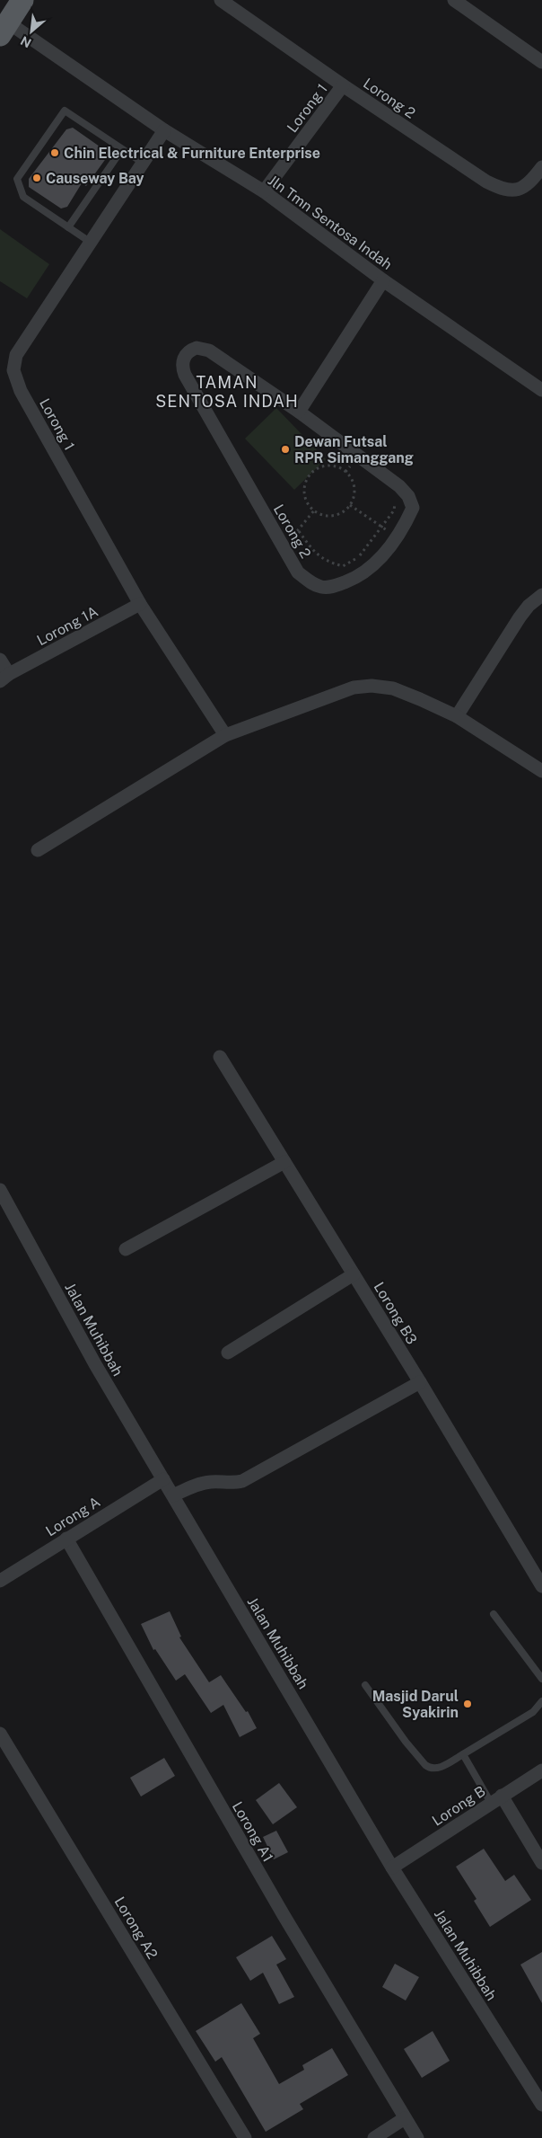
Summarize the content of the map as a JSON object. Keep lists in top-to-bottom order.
{
  "streets": {
    "street": [
      "Lorong 2",
      "Lorong 1",
      "Jln Tmn Sentosa Indah",
      "Lorong 1A",
      "Lorong B3",
      "Jalan Muhibbah",
      "Lorong A",
      "Lorong B",
      "Lorong A1",
      "Lorong A2"
    ]
  },
  "crossings": [
    ["Lorong 2", "Lorong 1"],
    ["Lorong 1", "Jln Tmn Sentosa Indah"],
    ["Lorong 1", "Lorong 1A"],
    ["Jalan Muhibbah", "Lorong A"],
    ["Jalan Muhibbah", "Lorong B"],
    ["Lorong A", "Lorong A1"]
  ],
  "districts": ["TAMAN SENTOSA INDAH"],
  "places": [
    "Chin Electrical & Furniture Enterprise",
    "Causeway Bay",
    "Dewan Futsal RPR Simanggang",
    "Masjid Darul Syakirin"
  ],
  "north": "bottom left"
}
